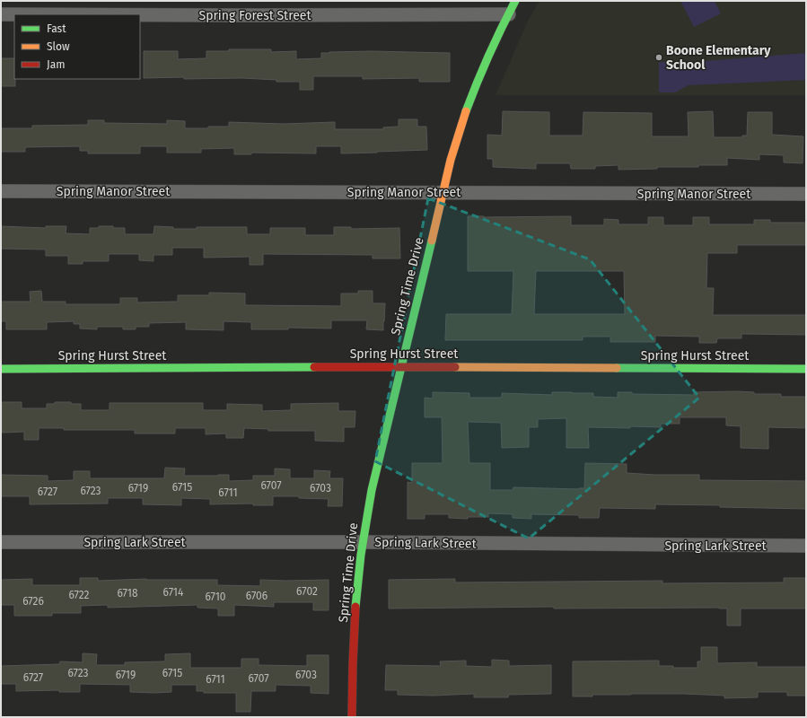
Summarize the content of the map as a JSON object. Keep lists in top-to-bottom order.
{
  "streets": {
    "street": [
      "Spring Forest Street",
      "Spring Manor Street",
      "Spring Time Drive",
      "Spring Hurst Street",
      "Spring Lark Street"
    ]
  },
  "crossings": [
    ["Spring Forest Street", "Spring Time Drive"],
    ["Spring Manor Street", "Spring Time Drive"],
    ["Spring Time Drive", "Spring Hurst Street"],
    ["Spring Time Drive", "Spring Lark Street"]
  ],
  "places": ["Boone Elementary School"],
  "house_numbers": [
    "6707",
    "6715",
    "6719",
    "6703",
    "6723",
    "6727",
    "6711",
    "6702",
    "6714",
    "6718",
    "6722",
    "6706",
    "6710",
    "6726",
    "6723",
    "6715",
    "6719",
    "6703",
    "6727",
    "6707",
    "6711"
  ],
  "legend": ["Fast", "Slow", "Jam"]
}
